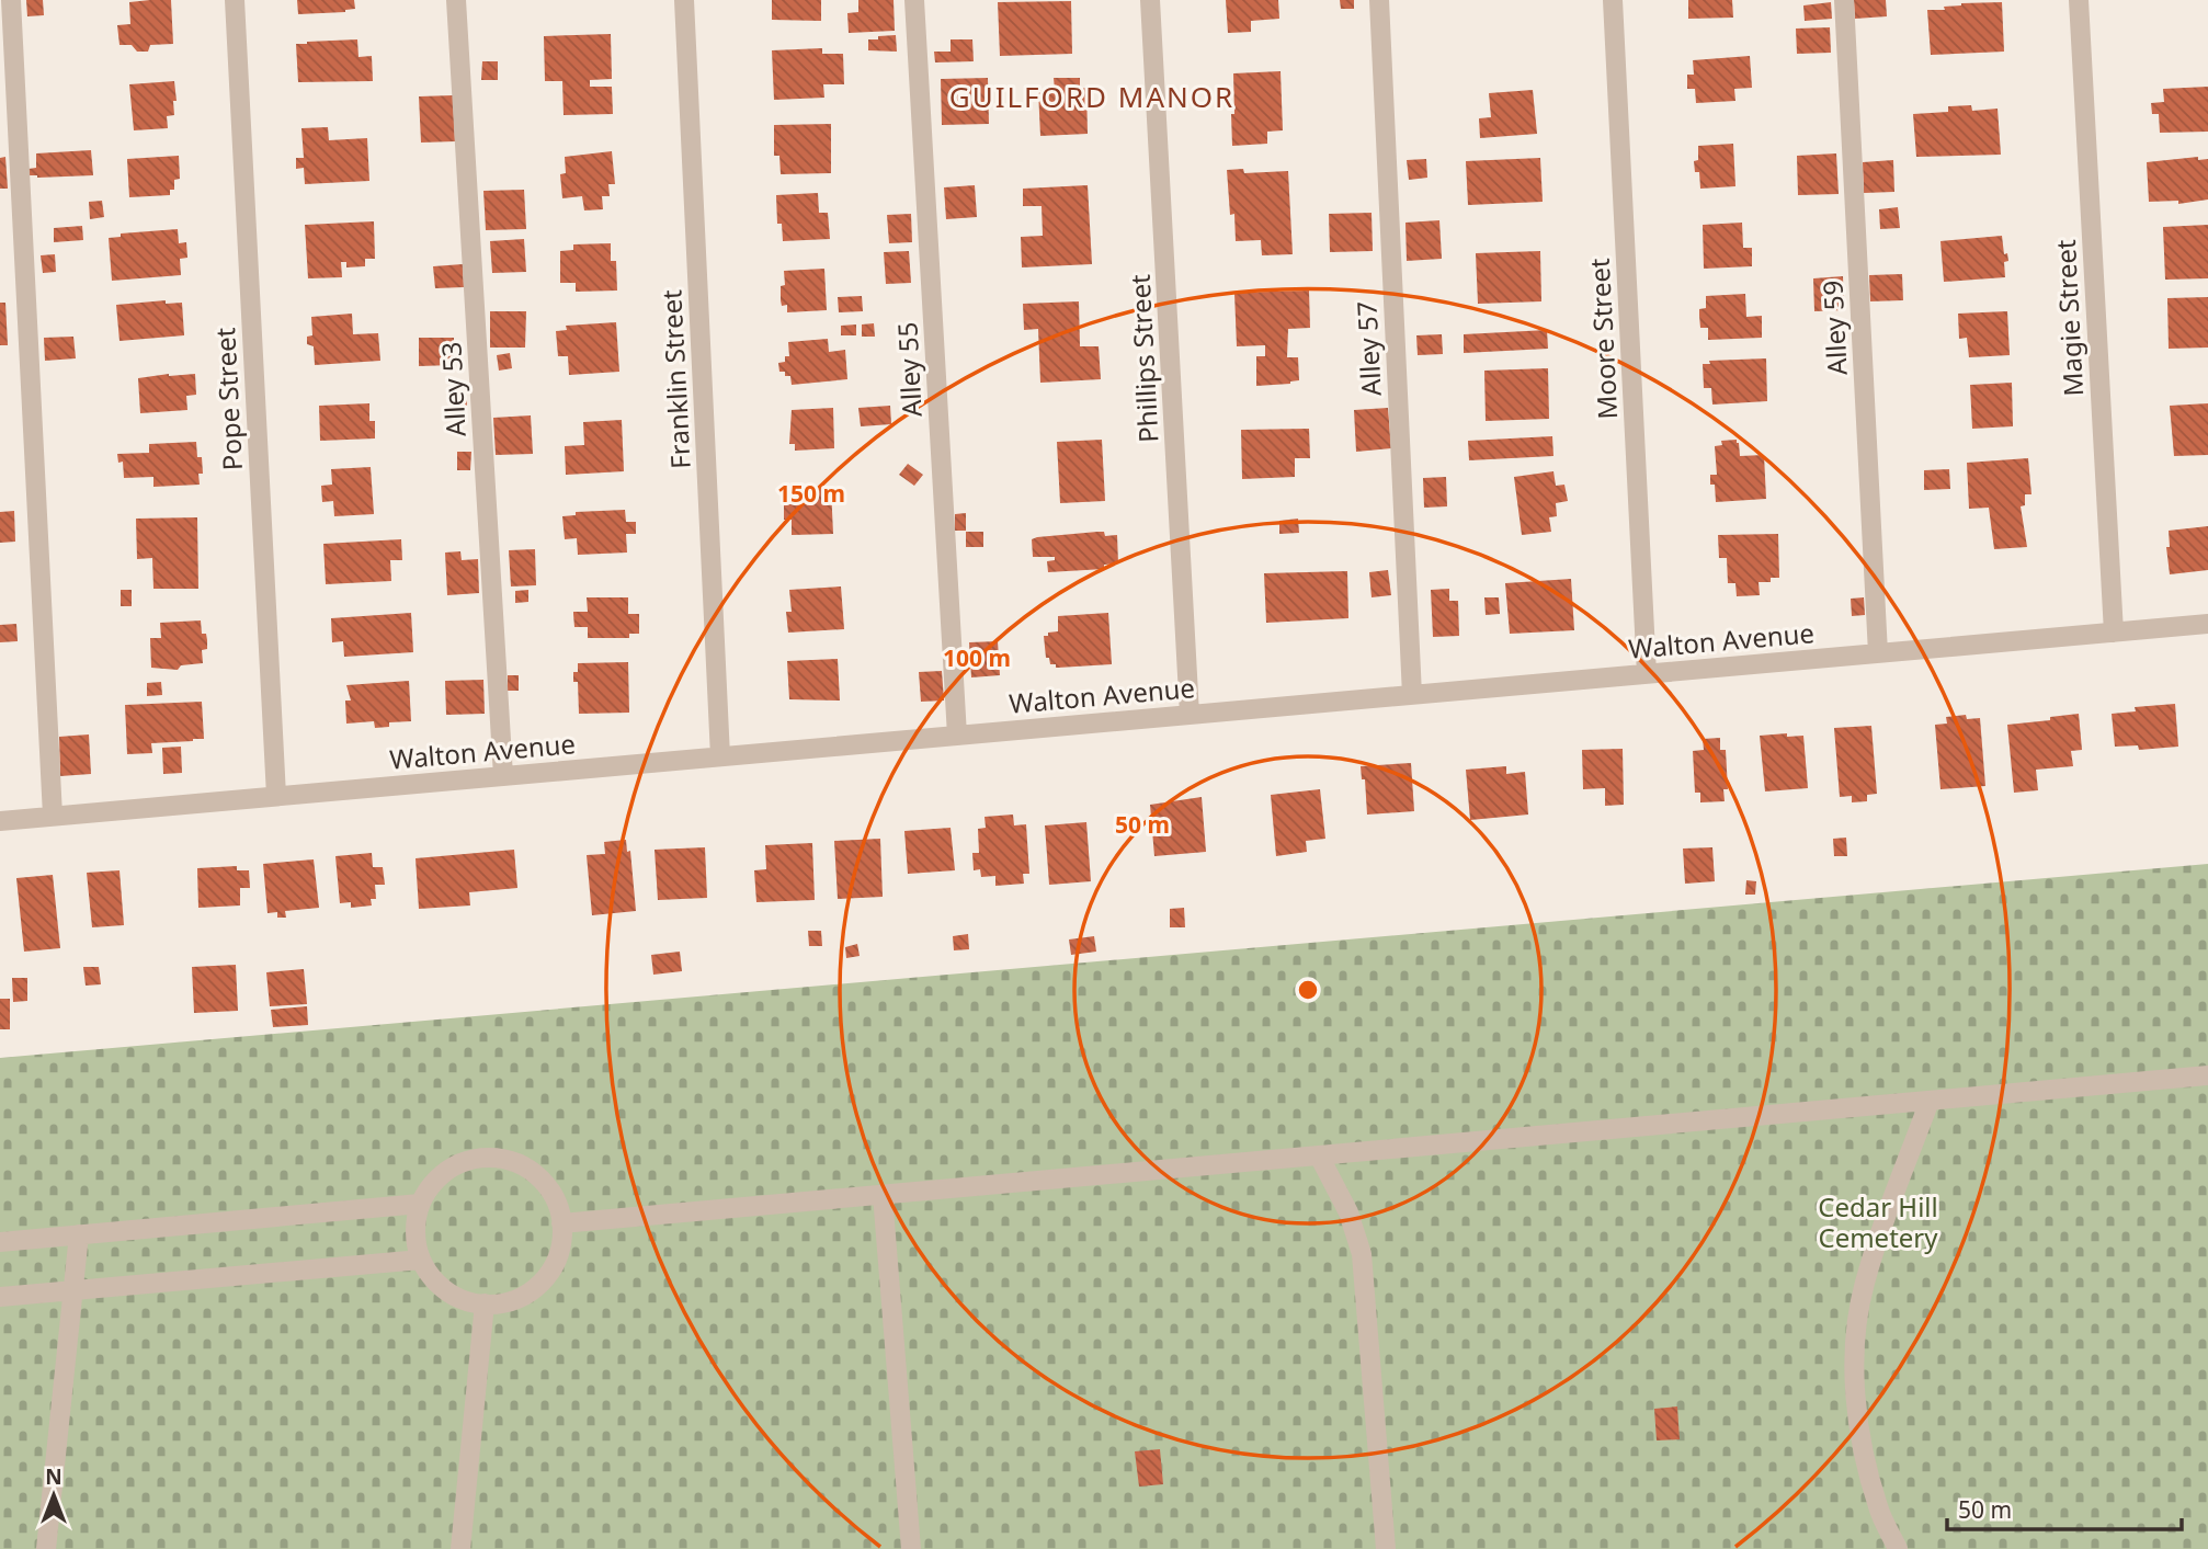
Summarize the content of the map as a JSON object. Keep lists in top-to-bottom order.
{
  "streets": {
    "street": [
      "Magie Street",
      "Alley 59",
      "Moore Street",
      "Alley 57",
      "Phillips Street",
      "Alley 55",
      "Franklin Street",
      "Alley 53",
      "Pope Street",
      "Walton Avenue"
    ]
  },
  "crossings": [
    ["Magie Street", "Walton Avenue"],
    ["Alley 59", "Walton Avenue"],
    ["Moore Street", "Walton Avenue"],
    ["Alley 57", "Walton Avenue"],
    ["Phillips Street", "Walton Avenue"],
    ["Alley 55", "Walton Avenue"],
    ["Franklin Street", "Walton Avenue"],
    ["Alley 53", "Walton Avenue"],
    ["Pope Street", "Walton Avenue"]
  ],
  "districts": ["GUILFORD MANOR"],
  "parks": ["Cedar Hill Cemetery"],
  "scale_bar": "50 m",
  "north": "top",
  "rings": ["150 m", "100 m", "50 m"]
}
